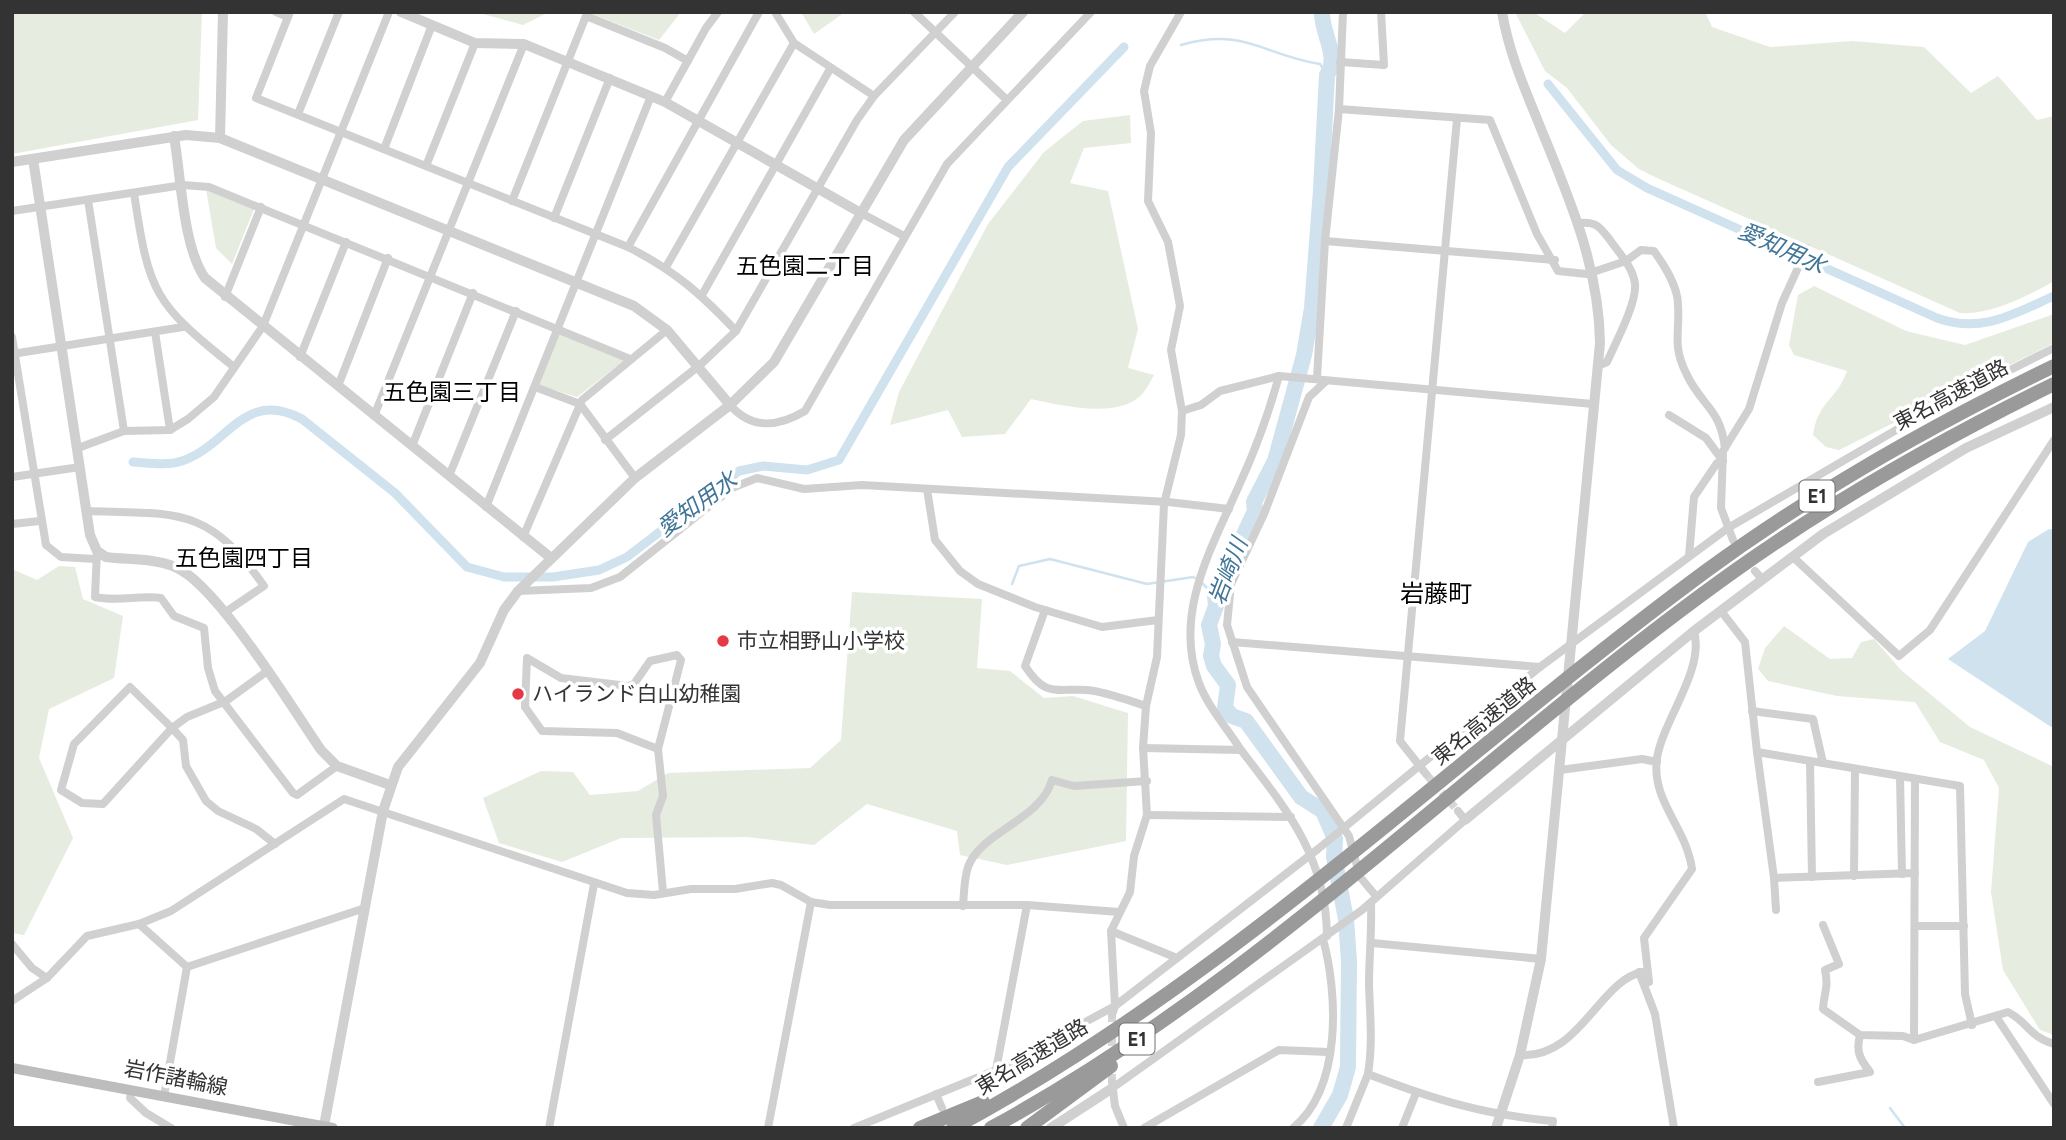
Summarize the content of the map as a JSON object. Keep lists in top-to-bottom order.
{
  "streets": {
    "highway": ["東名高速道路", "E1"],
    "main road": ["岩作諸輪線"]
  },
  "districts": [
    "五色園二丁目",
    "五色園三丁目",
    "五色園四丁目",
    "岩藤町"
  ],
  "water": ["愛知用水", "岩崎川"],
  "places": ["市立相野山小学校", "ハイランド白山幼稚園"]
}
